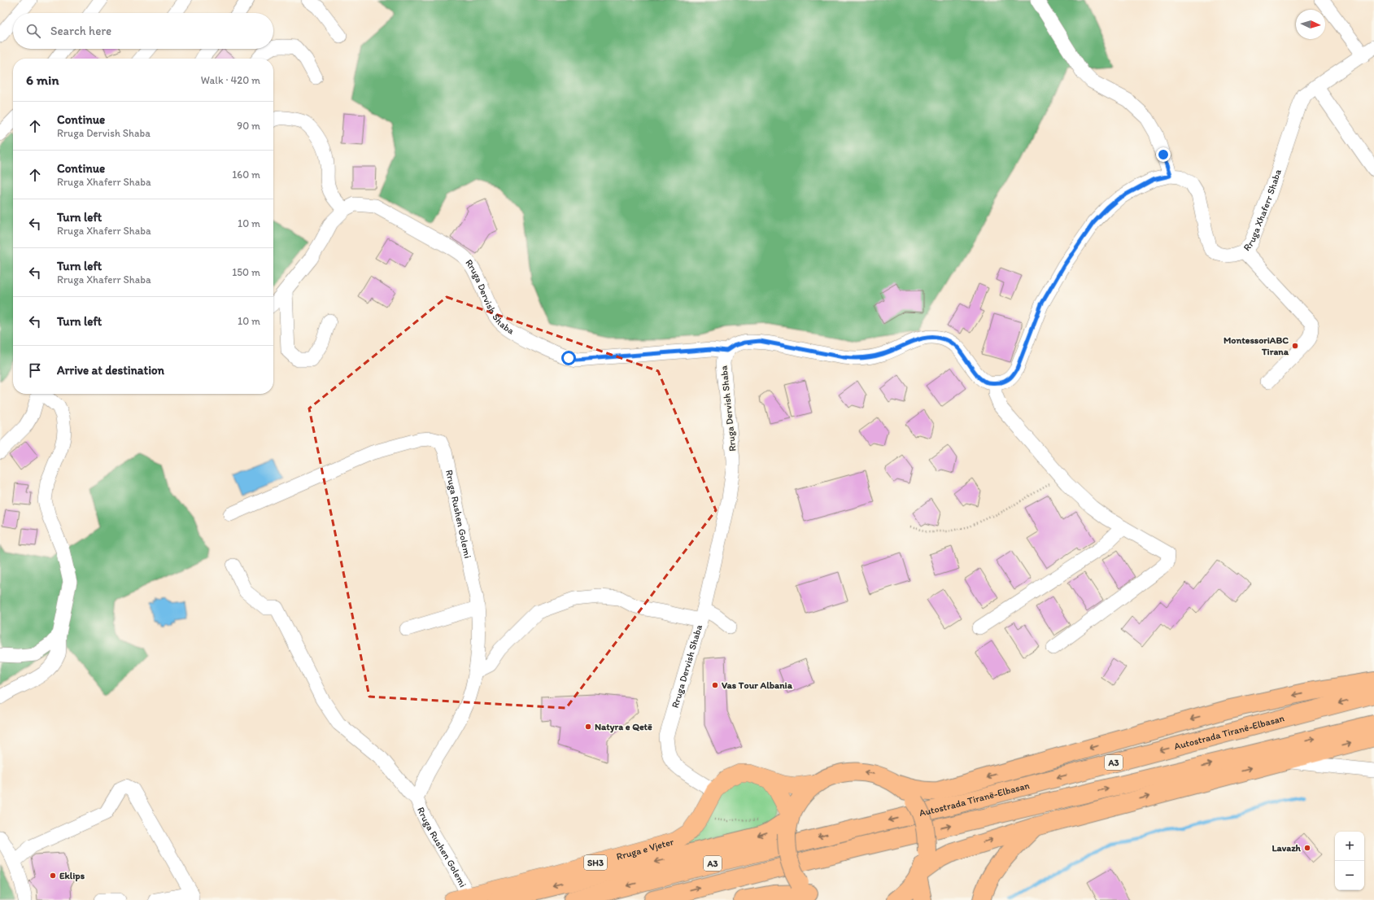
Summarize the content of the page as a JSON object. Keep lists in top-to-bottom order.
{
  "streets": {
    "highway": ["Autostrada Tiranë-Elbasan", "A3"],
    "main road": ["Rruga e Vjeter", "SH3"],
    "street": ["Rruga Xhaferr Shaba", "Rruga Dervish Shaba", "Rruga Rushen Golemi"]
  },
  "crossings": [
    ["Rruga Dervish Shaba", "Rruga e Vjeter"],
    ["Rruga Rushen Golemi", "Rruga e Vjeter"]
  ],
  "places": [
    "MontessoriABC Tirana",
    "Vas Tour Albania",
    "Natyra e Qetë",
    "Lavazh",
    "Eklips"
  ],
  "north": "right",
  "page": {
    "search": "Search here",
    "heading": ["6 min", "Walk · 420 m"],
    "list": [
      ["Continue", "Rruga Dervish Shaba", "90 m"],
      ["Continue", "Rruga Xhaferr Shaba", "160 m"],
      ["Turn left", "Rruga Xhaferr Shaba", "10 m"],
      ["Turn left", "Rruga Xhaferr Shaba", "150 m"],
      ["Turn left", "10 m"],
      "Arrive at destination"
    ],
    "map_buttons": ["+", "−"]
  }
}
